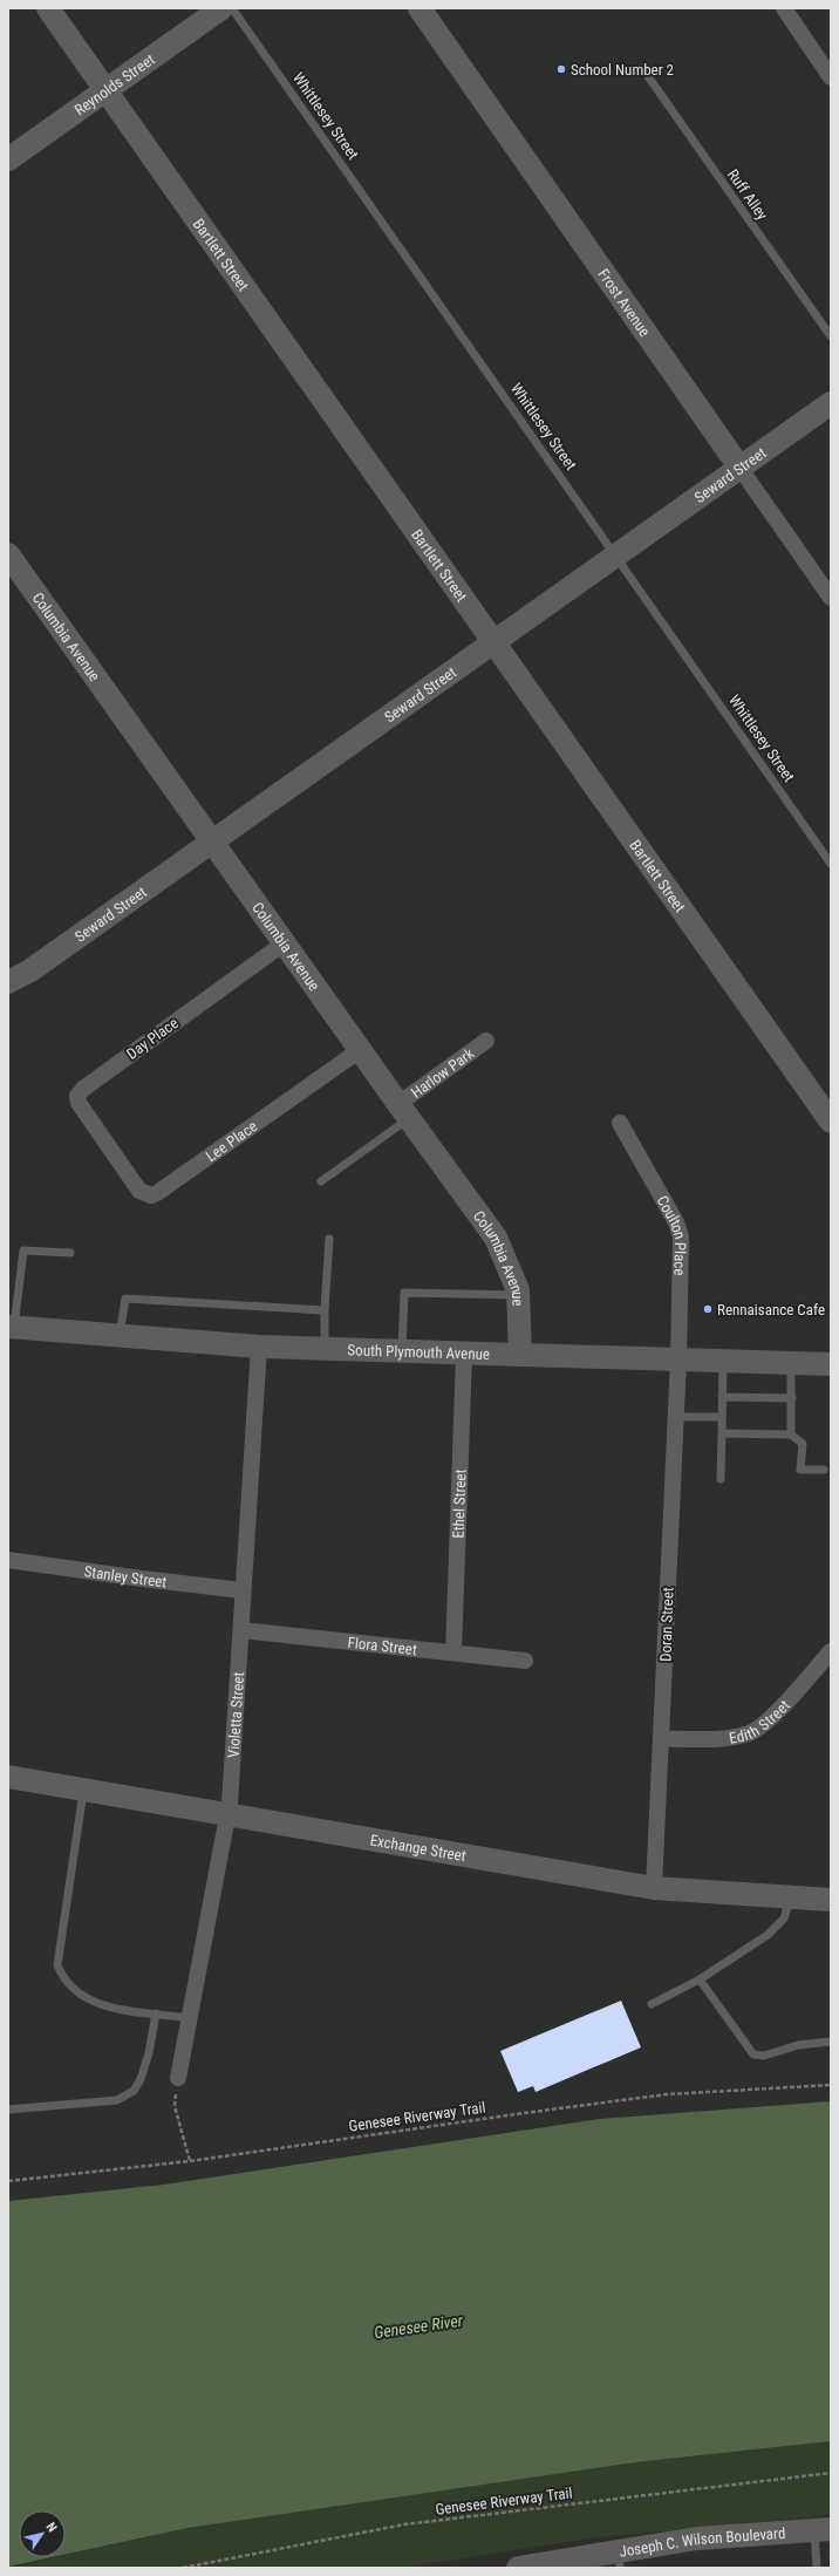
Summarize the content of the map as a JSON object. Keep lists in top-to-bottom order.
{
  "streets": {
    "street": [
      "Reynolds Street",
      "Bartlett Street",
      "Frost Avenue",
      "Seward Street",
      "Columbia Avenue",
      "Day Place",
      "Harlow Park",
      "Lee Place",
      "Coulton Place",
      "South Plymouth Avenue",
      "Ethel Street",
      "Stanley Street",
      "Doran Street",
      "Flora Street",
      "Violetta Street",
      "Edith Street",
      "Exchange Street",
      "Joseph C. Wilson Boulevard"
    ],
    "lane": ["Whittlesey Street", "Ruff Alley"],
    "path": ["Genesee Riverway Trail"]
  },
  "crossings": [
    ["Reynolds Street", "Bartlett Street"],
    ["Whittlesey Street", "Seward Street"],
    ["Bartlett Street", "Seward Street"],
    ["Frost Avenue", "Seward Street"],
    ["Seward Street", "Columbia Avenue"],
    ["Columbia Avenue", "Day Place"],
    ["Columbia Avenue", "Harlow Park"],
    ["Columbia Avenue", "Lee Place"],
    ["Columbia Avenue", "South Plymouth Avenue"],
    ["Day Place", "Lee Place"],
    ["Coulton Place", "South Plymouth Avenue"],
    ["Coulton Place", "Doran Street"],
    ["South Plymouth Avenue", "Ethel Street"],
    ["South Plymouth Avenue", "Doran Street"],
    ["South Plymouth Avenue", "Violetta Street"],
    ["Ethel Street", "Flora Street"],
    ["Stanley Street", "Violetta Street"],
    ["Doran Street", "Edith Street"],
    ["Doran Street", "Exchange Street"],
    ["Flora Street", "Violetta Street"],
    ["Violetta Street", "Exchange Street"]
  ],
  "water": ["Genesee River"],
  "places": ["School Number 2", "Rennaisance Cafe"],
  "north": "top right"
}
